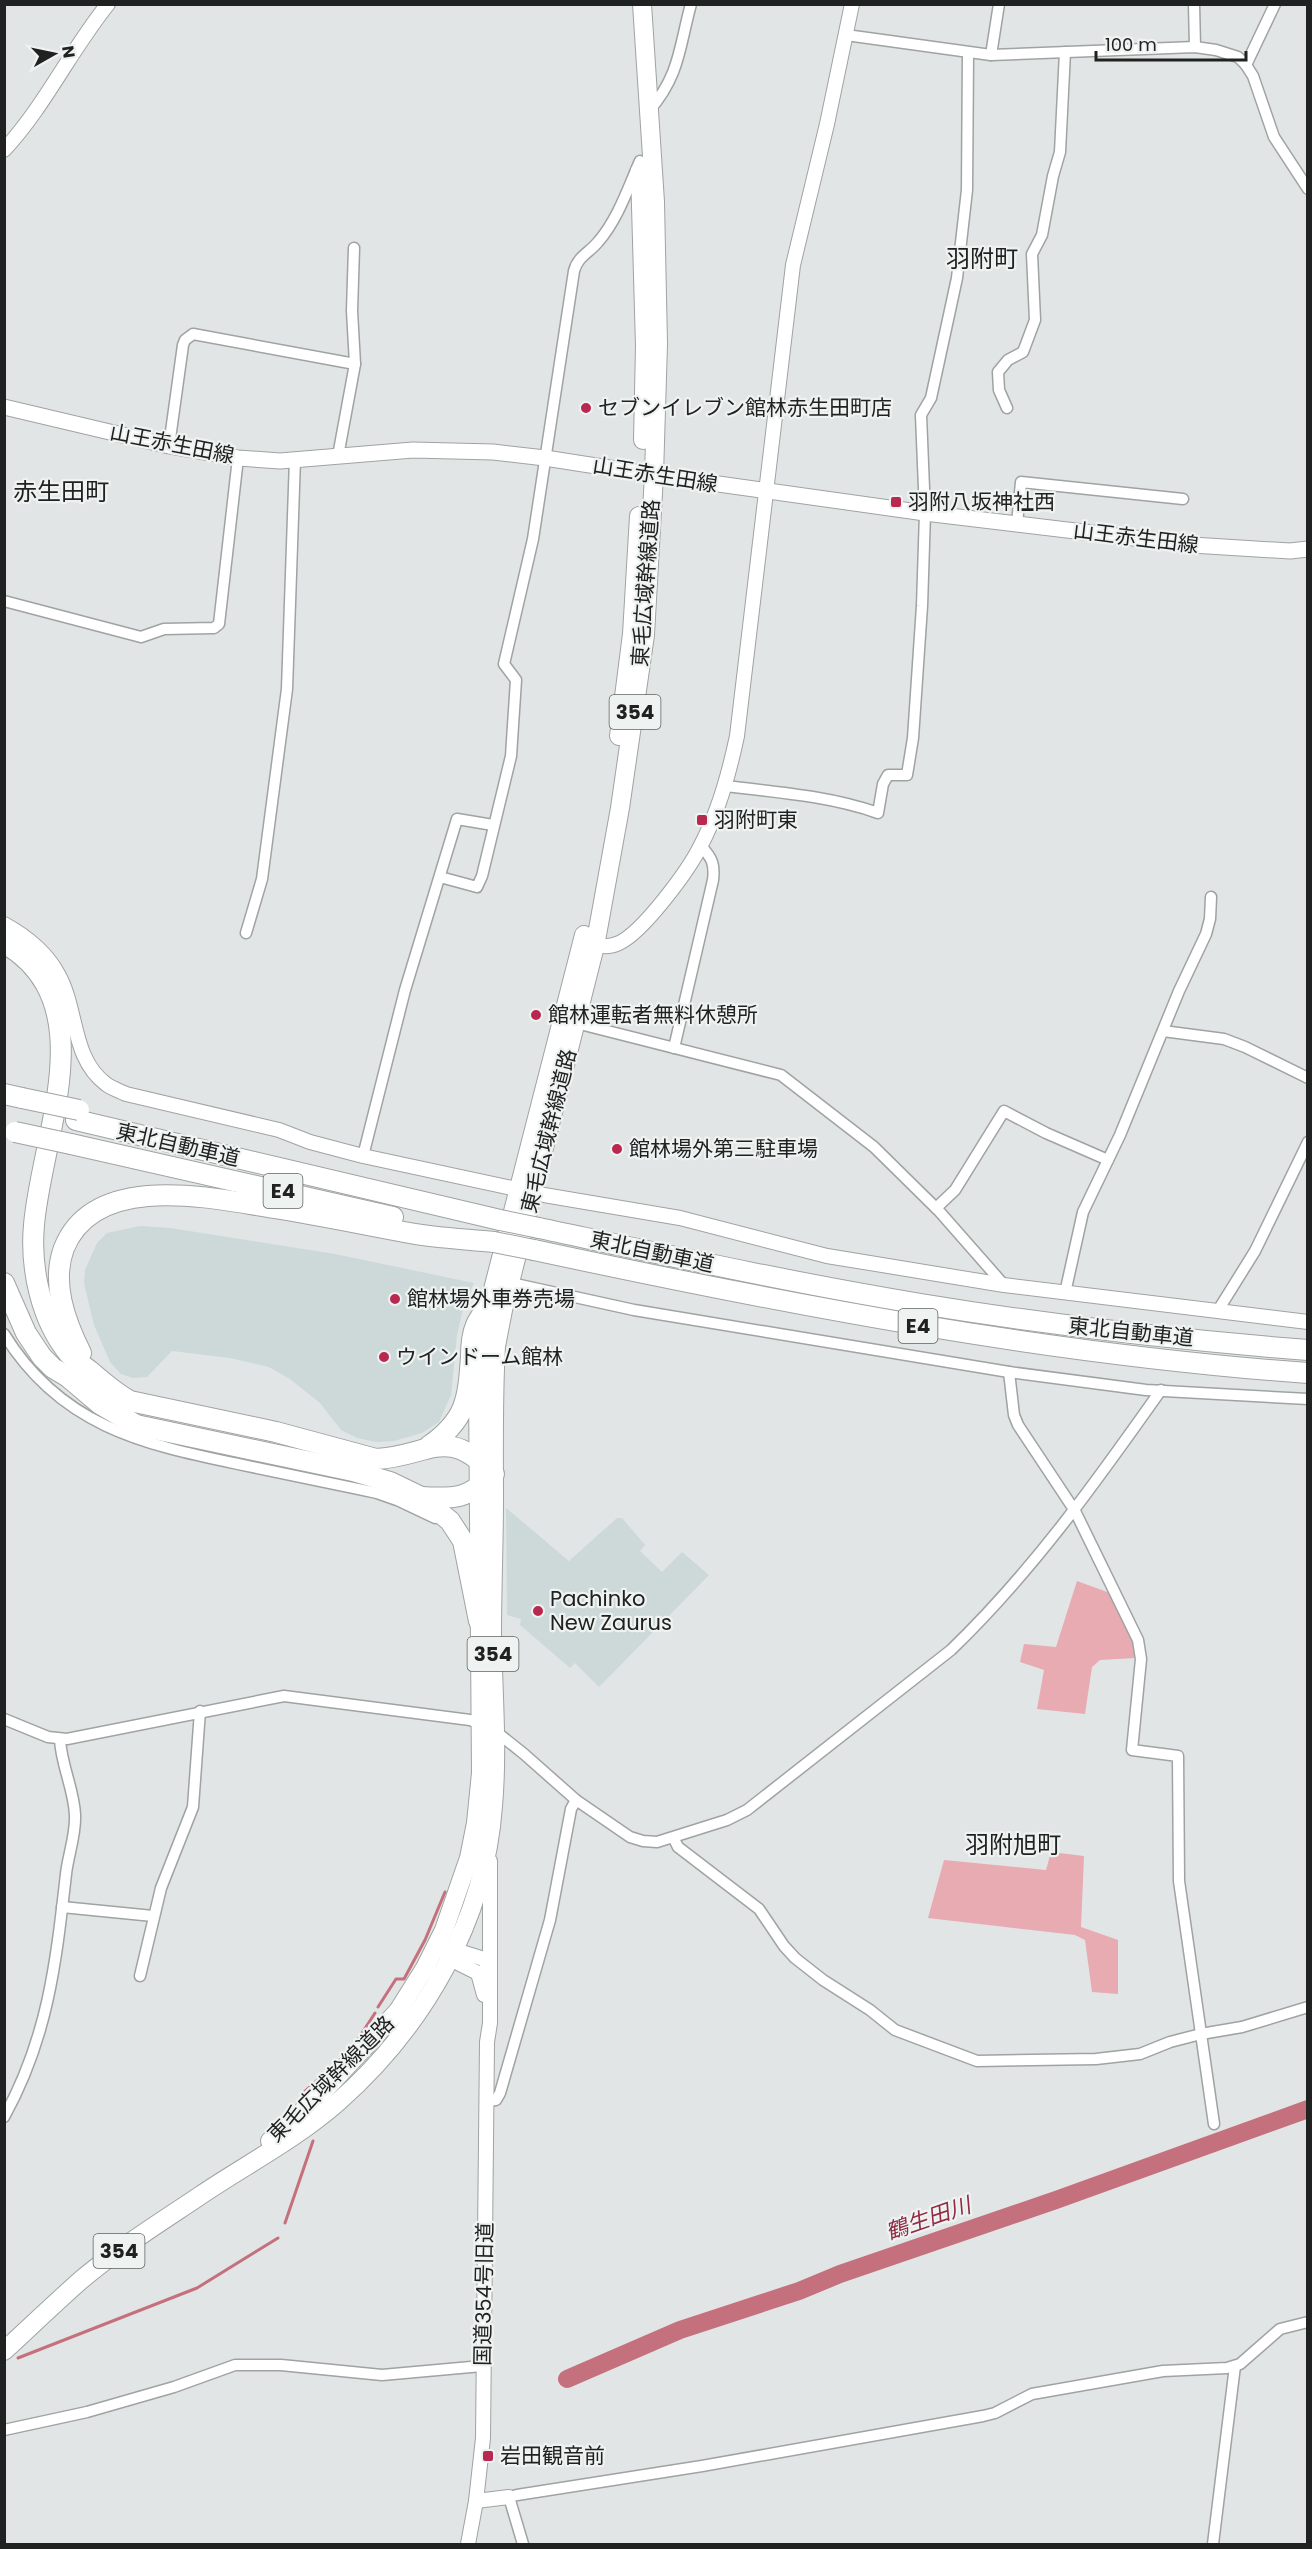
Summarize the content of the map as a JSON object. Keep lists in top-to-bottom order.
{
  "streets": {
    "highway": [
      "東毛広域幹線道路",
      "354",
      "東北自動車道",
      "E4"
    ],
    "main road": ["山王赤生田線"],
    "street": ["国道354号旧道"]
  },
  "crossings": [
    ["山王赤生田線", "東毛広域幹線道路"],
    ["東毛広域幹線道路", "国道354号旧道"]
  ],
  "districts": ["羽附町", "赤生田町", "羽附旭町"],
  "water": ["鶴生田川"],
  "places": {
    "other": [
      "セブンイレブン館林赤生田町店",
      "館林運転者無料休憩所",
      "館林場外第三駐車場",
      "館林場外車券売場",
      "ウインドーム館林",
      "Pachinko New Zaurus"
    ],
    "transit": ["羽附八坂神社西", "羽附町東", "岩田観音前"]
  },
  "scale_bar": "100 m",
  "north": "right"
}
